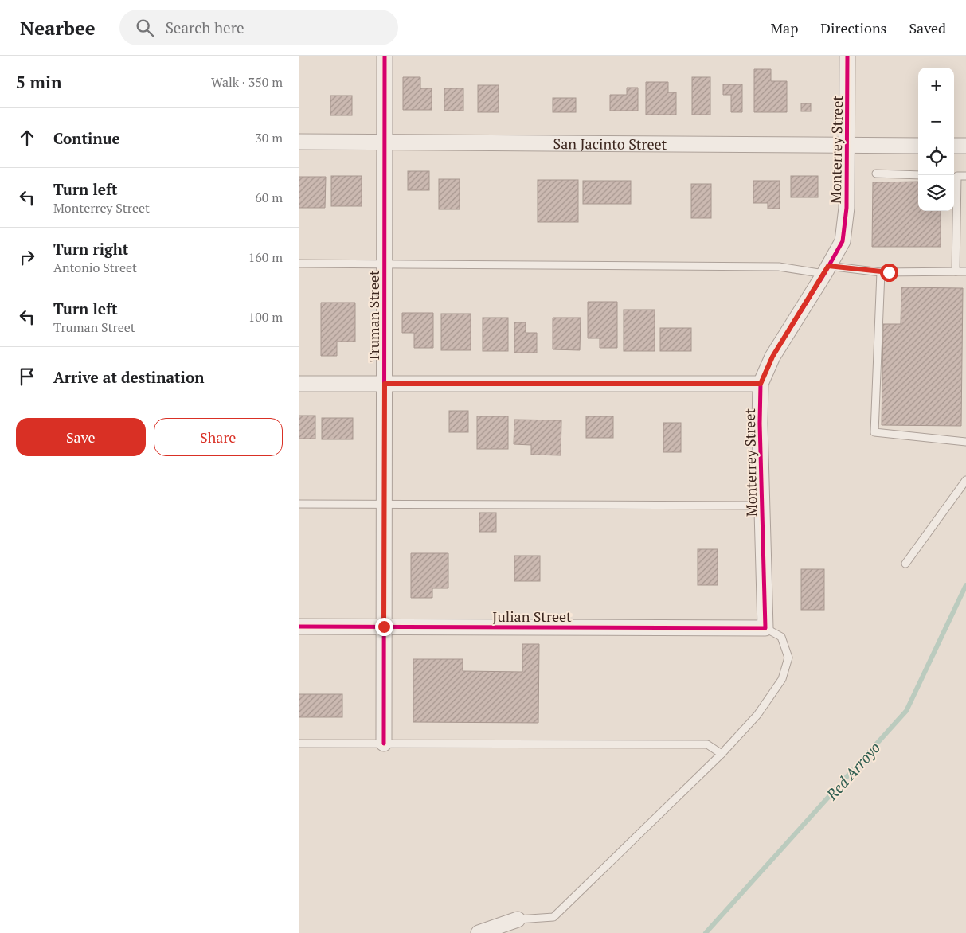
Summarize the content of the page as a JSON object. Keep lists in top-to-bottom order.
{
  "streets": {
    "street": [
      "San Jacinto Street",
      "Monterrey Street",
      "Truman Street",
      "Julian Street"
    ]
  },
  "crossings": [
    ["San Jacinto Street", "Monterrey Street"],
    ["San Jacinto Street", "Truman Street"],
    ["Monterrey Street", "Julian Street"],
    ["Truman Street", "Julian Street"]
  ],
  "water": ["Red Arroyo"],
  "page": {
    "header": "Nearbee",
    "search": "Search here",
    "nav": ["Map", "Directions", "Saved"],
    "heading": ["5 min", "Walk · 350 m"],
    "map_buttons": ["+", "−"],
    "list": [
      ["Continue", "30 m"],
      ["Turn left", "Monterrey Street", "60 m"],
      ["Turn right", "Antonio Street", "160 m"],
      ["Turn left", "Truman Street", "100 m"],
      "Arrive at destination"
    ],
    "buttons": ["Save", "Share"]
  }
}
